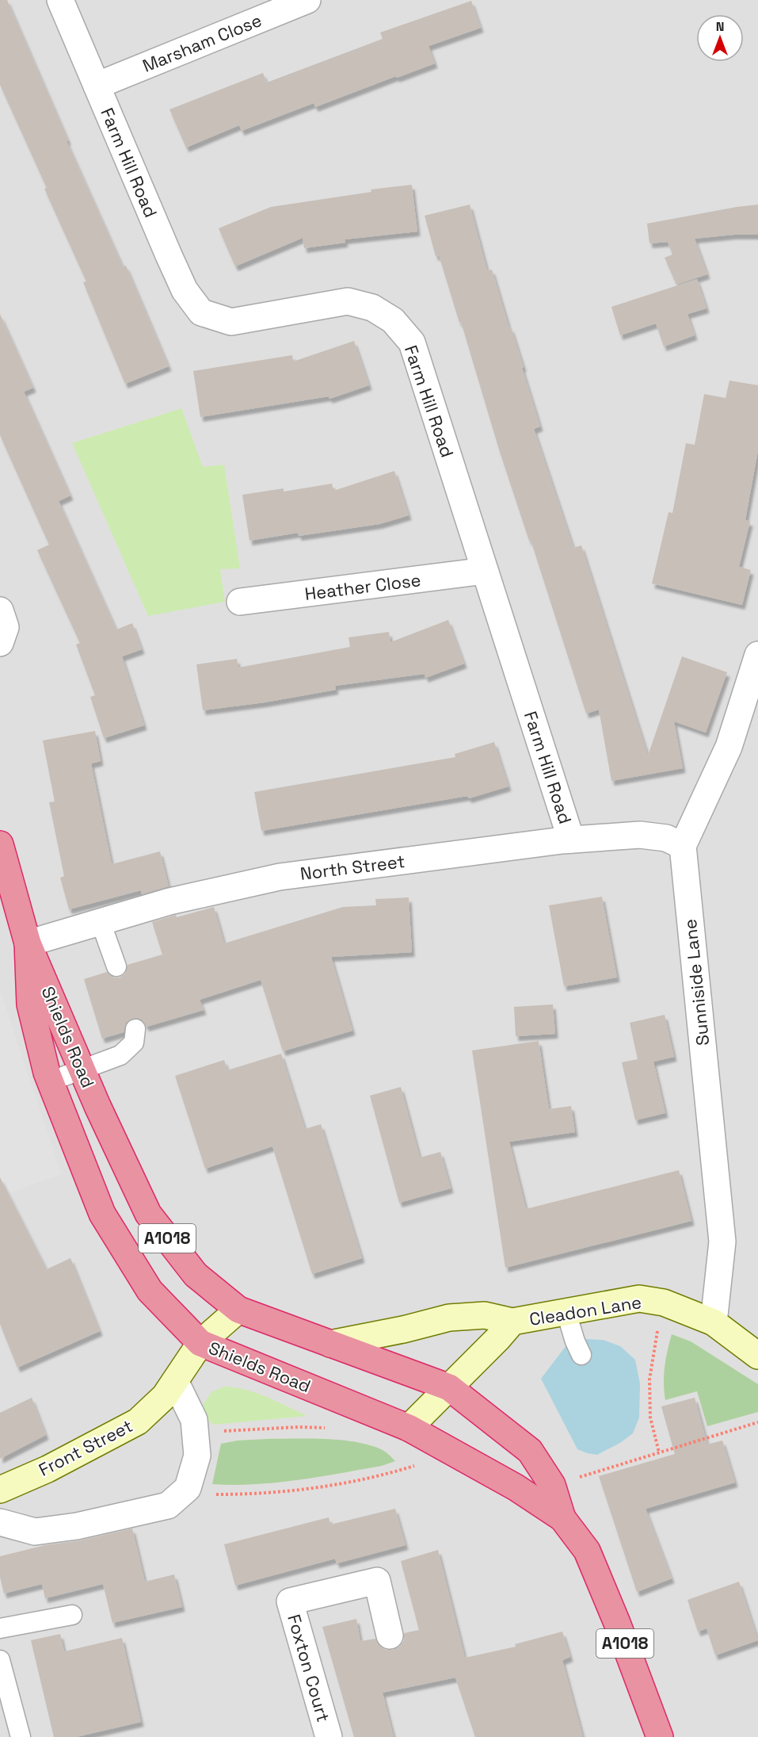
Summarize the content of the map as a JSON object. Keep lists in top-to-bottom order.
{
  "streets": {
    "highway": ["Shields Road", "A1018"],
    "street": [
      "Marsham Close",
      "Farm Hill Road",
      "Heather Close",
      "North Street",
      "Sunniside Lane",
      "Cleadon Lane",
      "Front Street",
      "Foxton Court"
    ]
  },
  "crossings": [
    ["Marsham Close", "Farm Hill Road"],
    ["Farm Hill Road", "Heather Close"],
    ["Farm Hill Road", "North Street"],
    ["North Street", "Sunniside Lane"],
    ["North Street", "Shields Road"],
    ["Sunniside Lane", "Cleadon Lane"],
    ["Shields Road", "Cleadon Lane"],
    ["Shields Road", "Front Street"]
  ],
  "north": "top"
}
